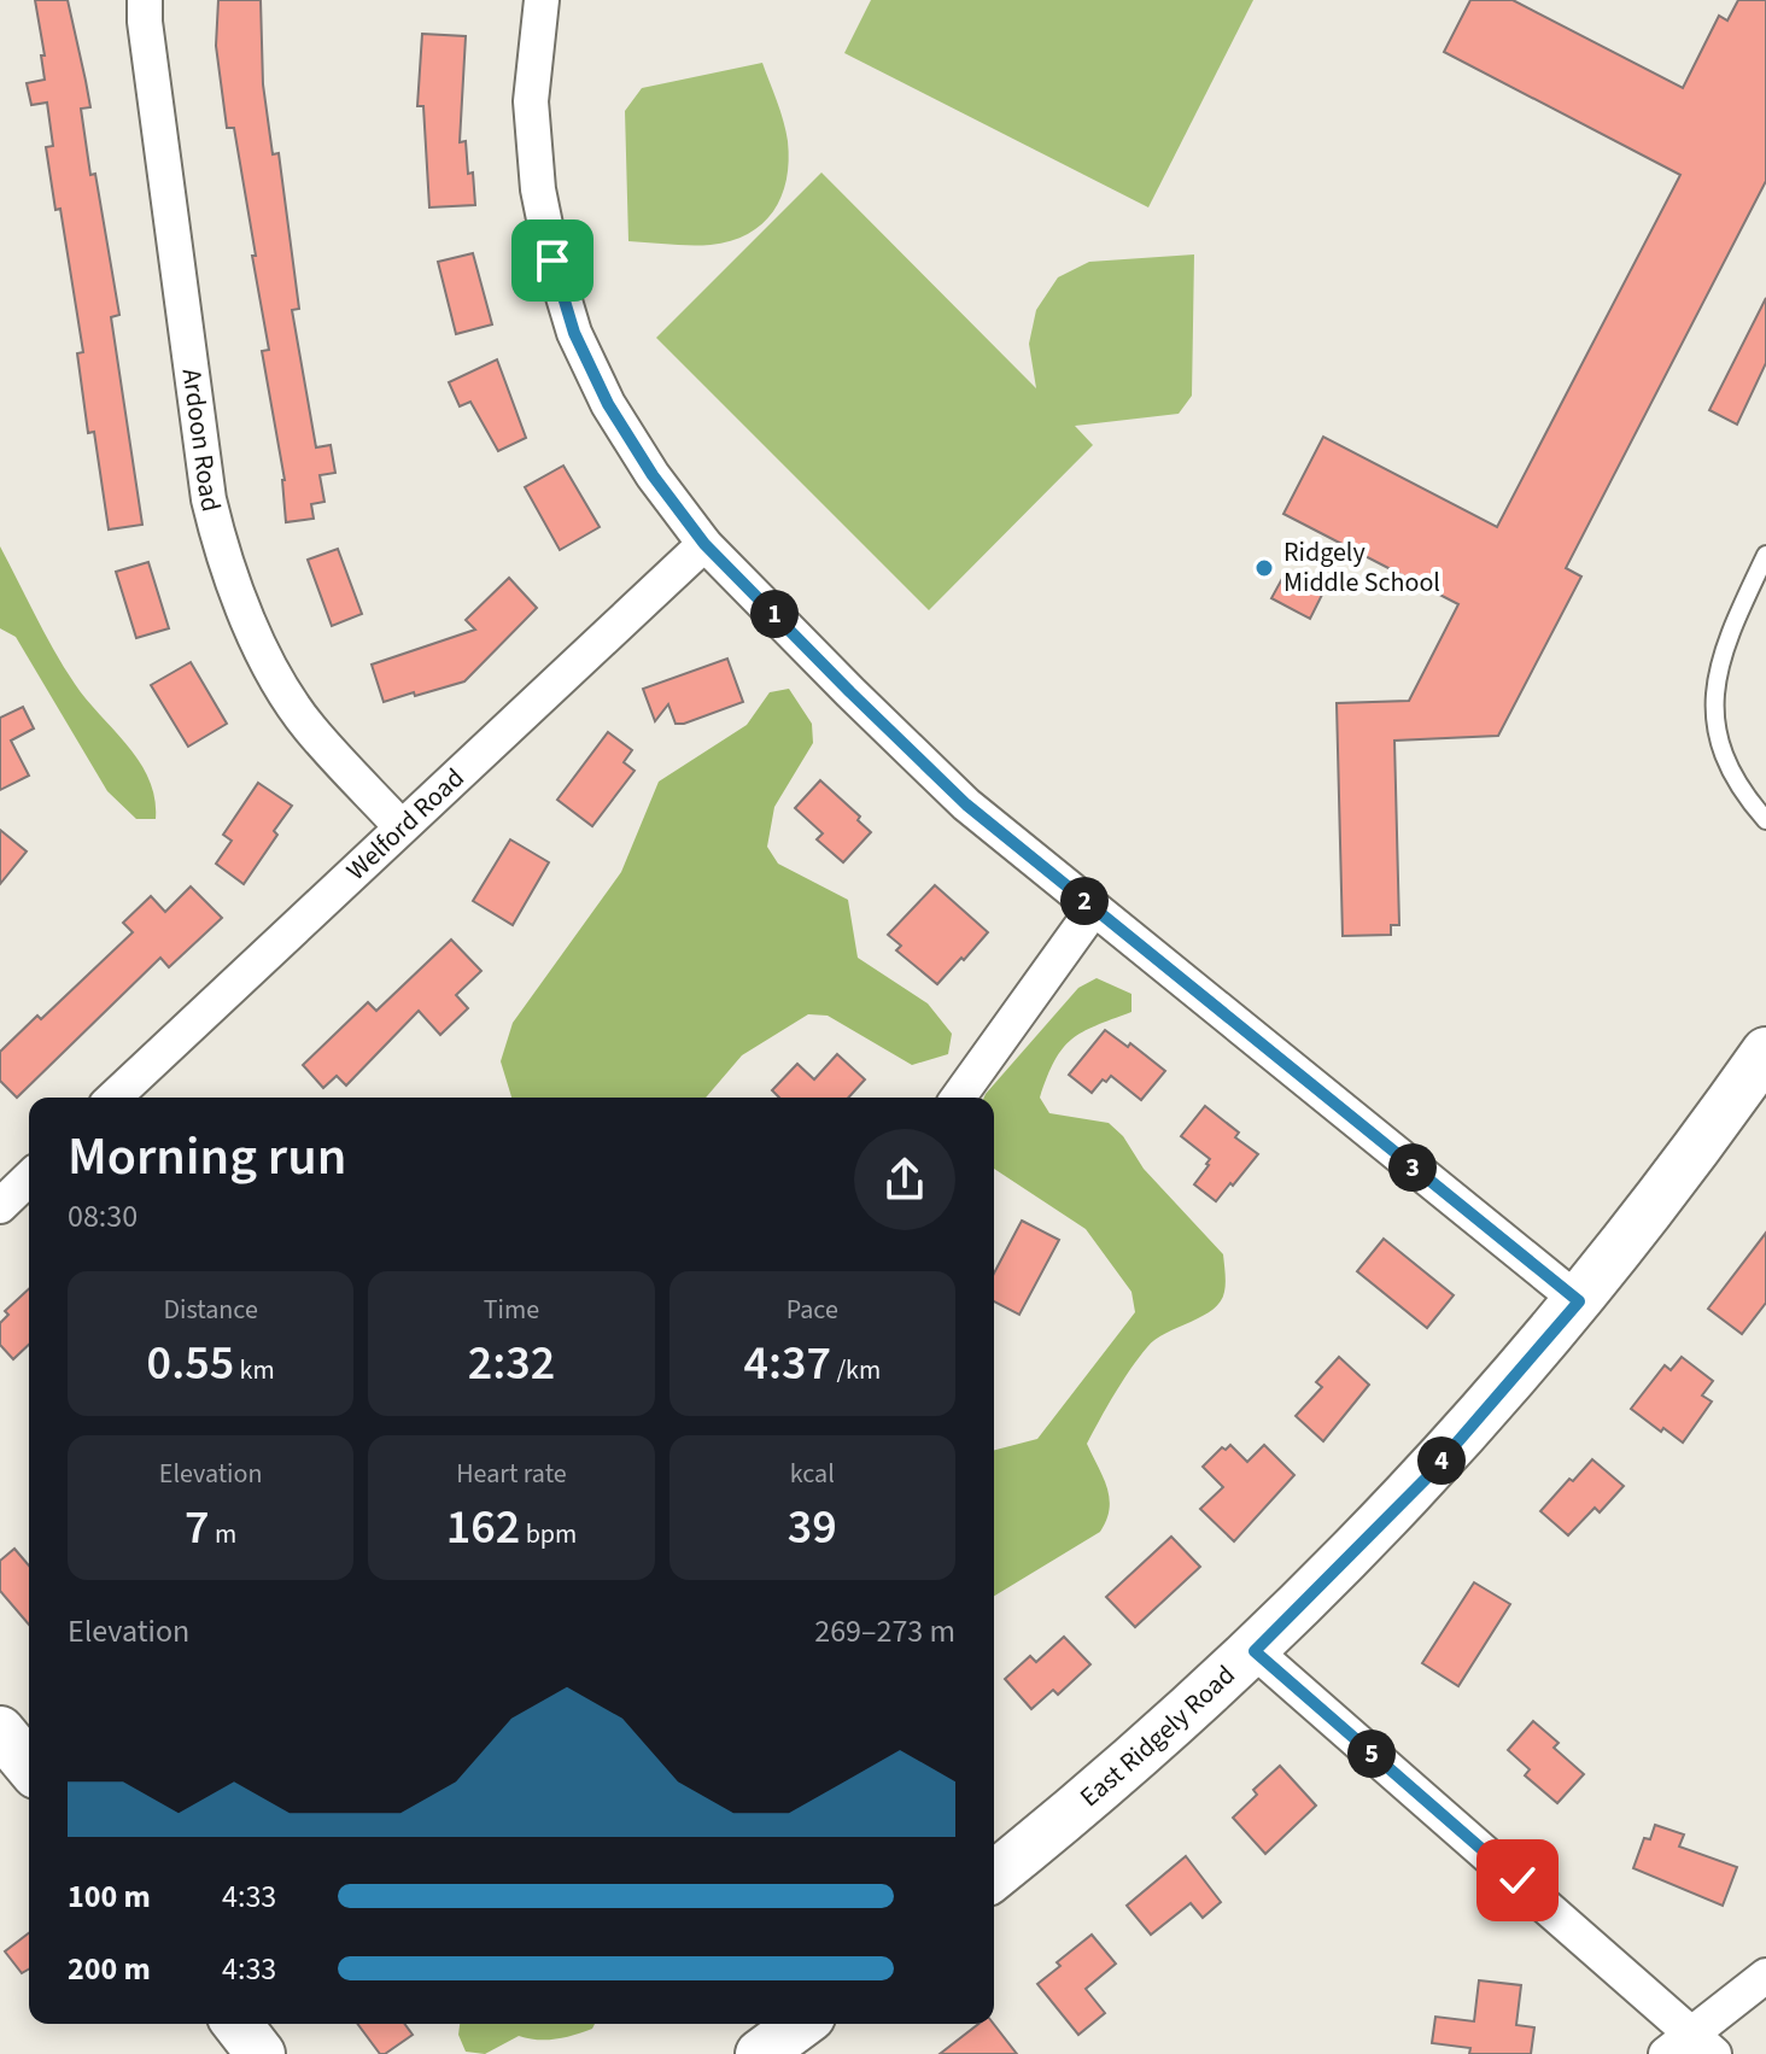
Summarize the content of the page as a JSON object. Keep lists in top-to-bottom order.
{
  "streets": {
    "street": ["Ardoon Road", "Welford Road", "East Ridgely Road"]
  },
  "crossings": [
    ["Ardoon Road", "Welford Road"]
  ],
  "places": ["Ridgely Middle School"],
  "page": {
    "pins": [
      "1",
      "2",
      "3",
      "4",
      "5"
    ],
    "heading": ["Morning run", "08:30"],
    "stats": [
      ["Distance", "0.55 km"],
      ["Time", "2:32"],
      ["Pace", "4:37 /km"],
      ["Elevation", "7 m"],
      ["Heart rate", "162 bpm"],
      ["kcal", "39"]
    ],
    "chart": ["Elevation", "269–273 m"],
    "list": [
      {
        "name": "100 m",
        "note": "4:33"
      },
      {
        "name": "200 m",
        "note": "4:33"
      }
    ]
  }
}
